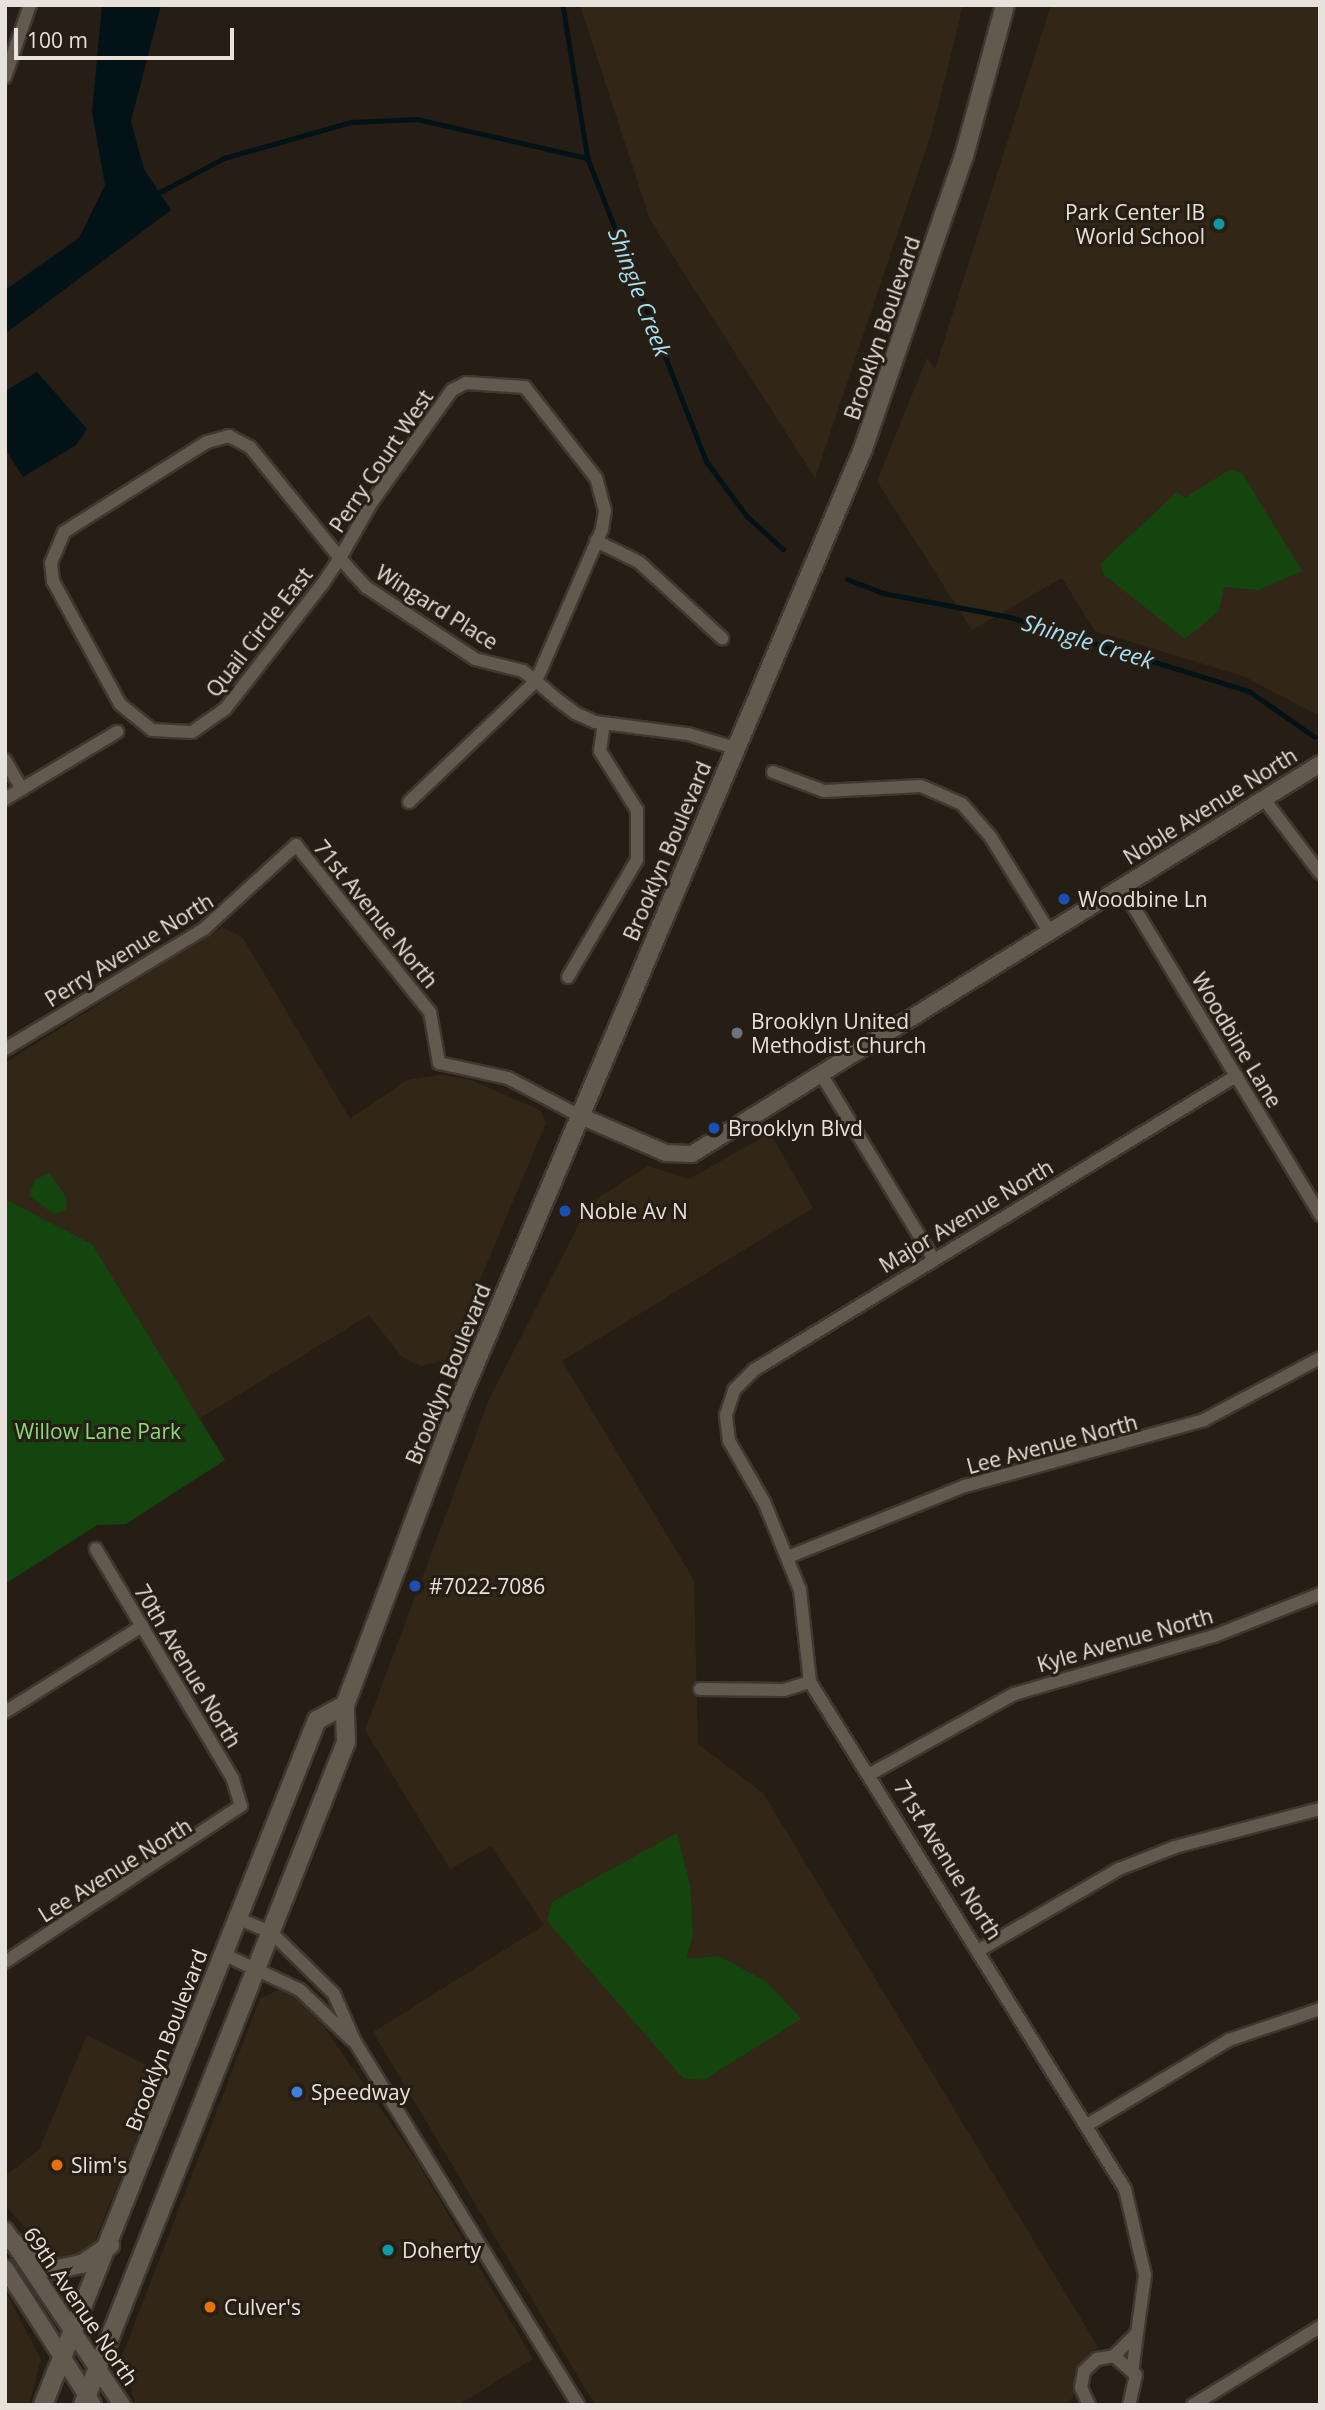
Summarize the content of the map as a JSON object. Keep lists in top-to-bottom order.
{
  "streets": {
    "main road": ["Brooklyn Boulevard"],
    "street": [
      "Perry Court West",
      "Wingard Place",
      "Quail Circle East",
      "Noble Avenue North",
      "71st Avenue North",
      "Perry Avenue North",
      "Woodbine Lane",
      "Major Avenue North",
      "Lee Avenue North",
      "Kyle Avenue North",
      "70th Avenue North",
      "69th Avenue North"
    ]
  },
  "crossings": [
    ["Brooklyn Boulevard", "Wingard Place"],
    ["Brooklyn Boulevard", "Noble Avenue North"],
    ["Brooklyn Boulevard", "71st Avenue North"],
    ["Brooklyn Boulevard", "69th Avenue North"],
    ["Perry Court West", "Wingard Place"],
    ["Perry Court West", "Quail Circle East"],
    ["Wingard Place", "Quail Circle East"],
    ["Noble Avenue North", "71st Avenue North"],
    ["Noble Avenue North", "Woodbine Lane"],
    ["71st Avenue North", "Perry Avenue North"],
    ["71st Avenue North", "Major Avenue North"],
    ["71st Avenue North", "Lee Avenue North"],
    ["71st Avenue North", "Kyle Avenue North"],
    ["Woodbine Lane", "Major Avenue North"],
    ["Lee Avenue North", "70th Avenue North"]
  ],
  "water": ["Shingle Creek"],
  "parks": ["Willow Lane Park"],
  "places": [
    "Park Center IB World School",
    "Woodbine Ln",
    "Brooklyn United Methodist Church",
    "Brooklyn Blvd",
    "Noble Av N",
    "#7022-7086",
    "Speedway",
    "Slim's",
    "Doherty",
    "Culver's"
  ],
  "scale_bar": "100 m"
}
